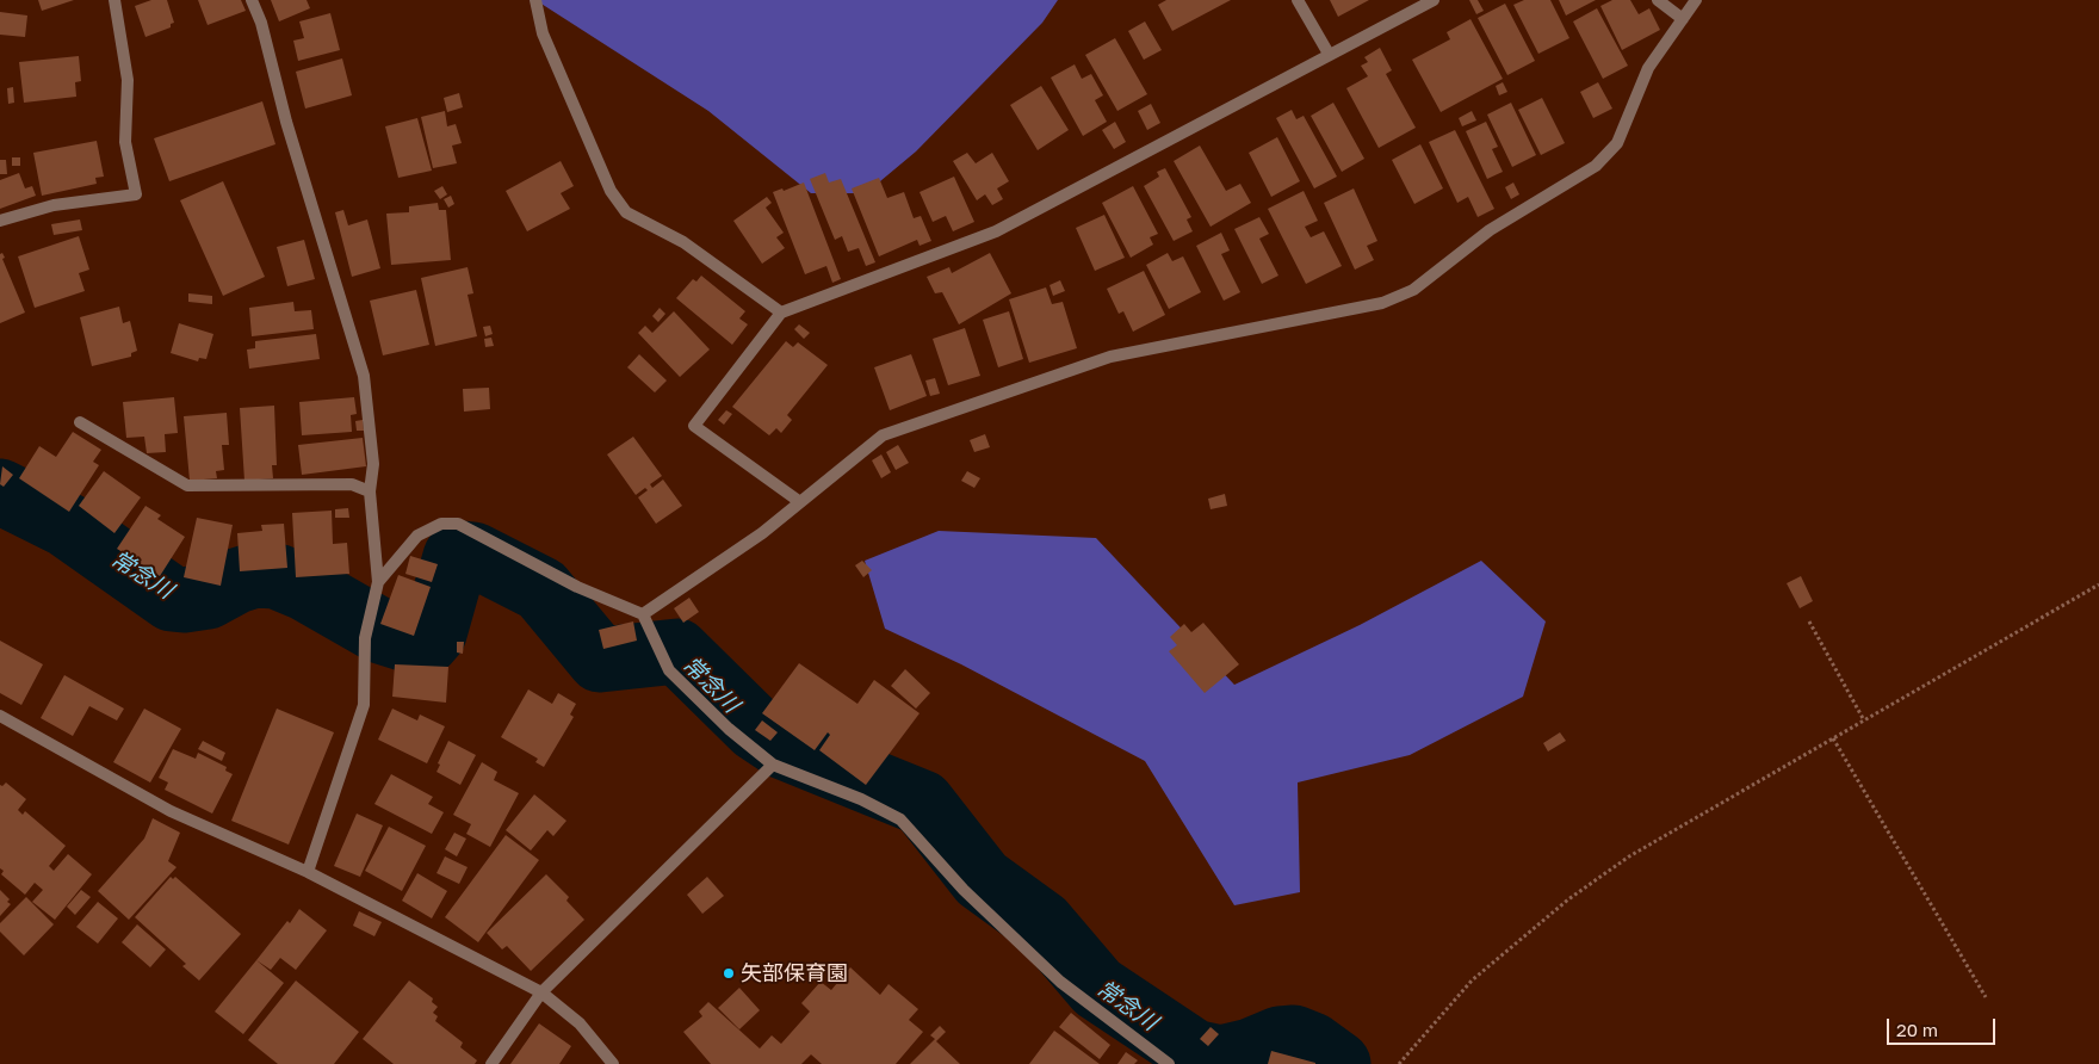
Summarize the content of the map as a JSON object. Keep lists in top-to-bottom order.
{
  "water": ["常念川"],
  "places": ["矢部保育園"],
  "scale_bar": "20 m"
}
